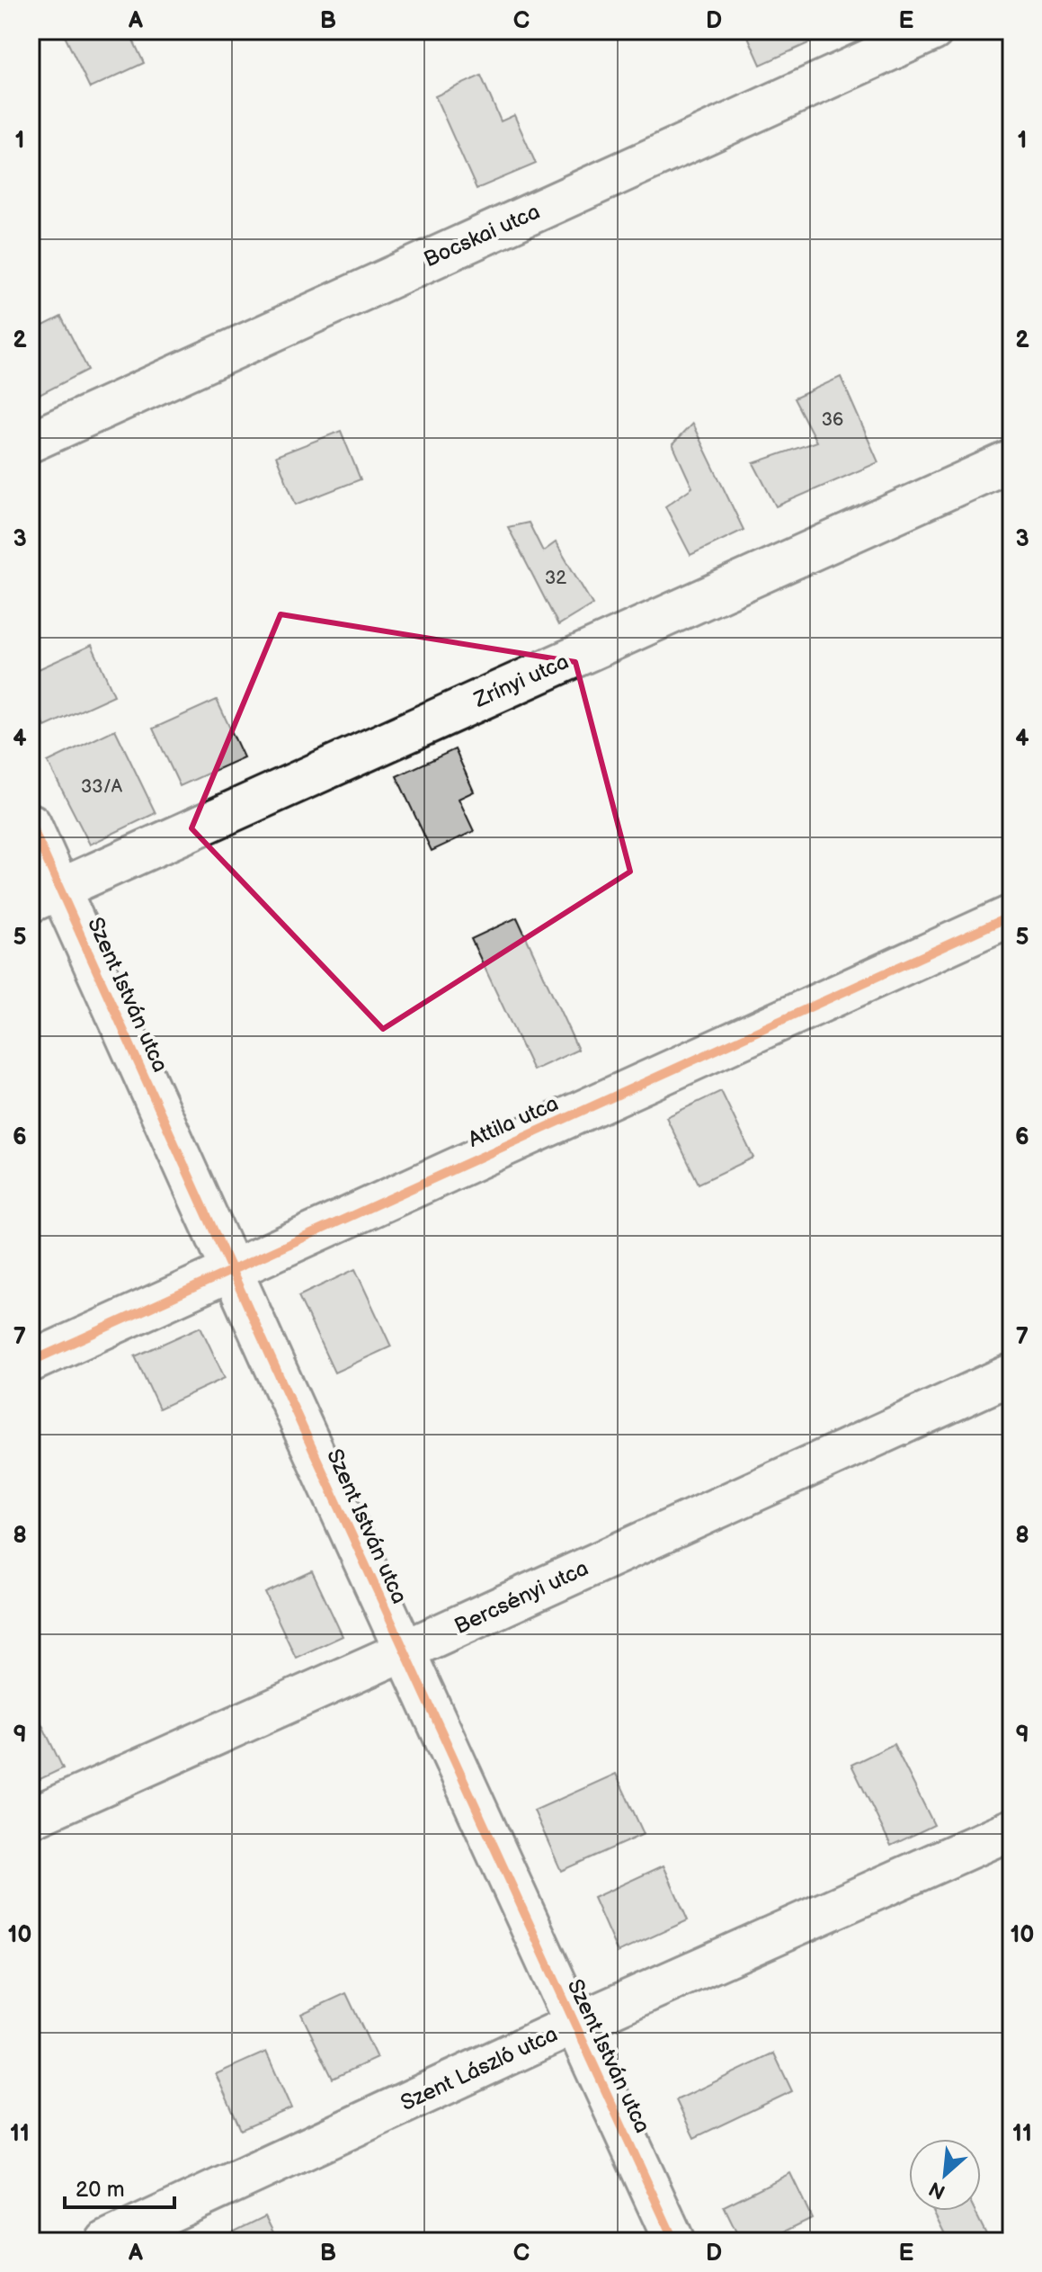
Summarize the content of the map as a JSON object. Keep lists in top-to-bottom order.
{
  "streets": {
    "street": [
      "Bocskai utca",
      "Zrínyi utca",
      "Szent István utca",
      "Attila utca",
      "Bercsényi utca",
      "Szent László utca"
    ]
  },
  "crossings": [
    ["Zrínyi utca", "Szent István utca"],
    ["Szent István utca", "Attila utca"],
    ["Szent István utca", "Bercsényi utca"],
    ["Szent István utca", "Szent László utca"]
  ],
  "house_numbers": ["36", "32", "33/A"],
  "scale_bar": "20 m",
  "north": "bottom left",
  "grid": {
    "columns": [
      "A",
      "B",
      "C",
      "D",
      "E"
    ],
    "rows": [
      "1",
      "2",
      "3",
      "4",
      "5",
      "6",
      "7",
      "8",
      "9",
      "10",
      "11"
    ]
  }
}
